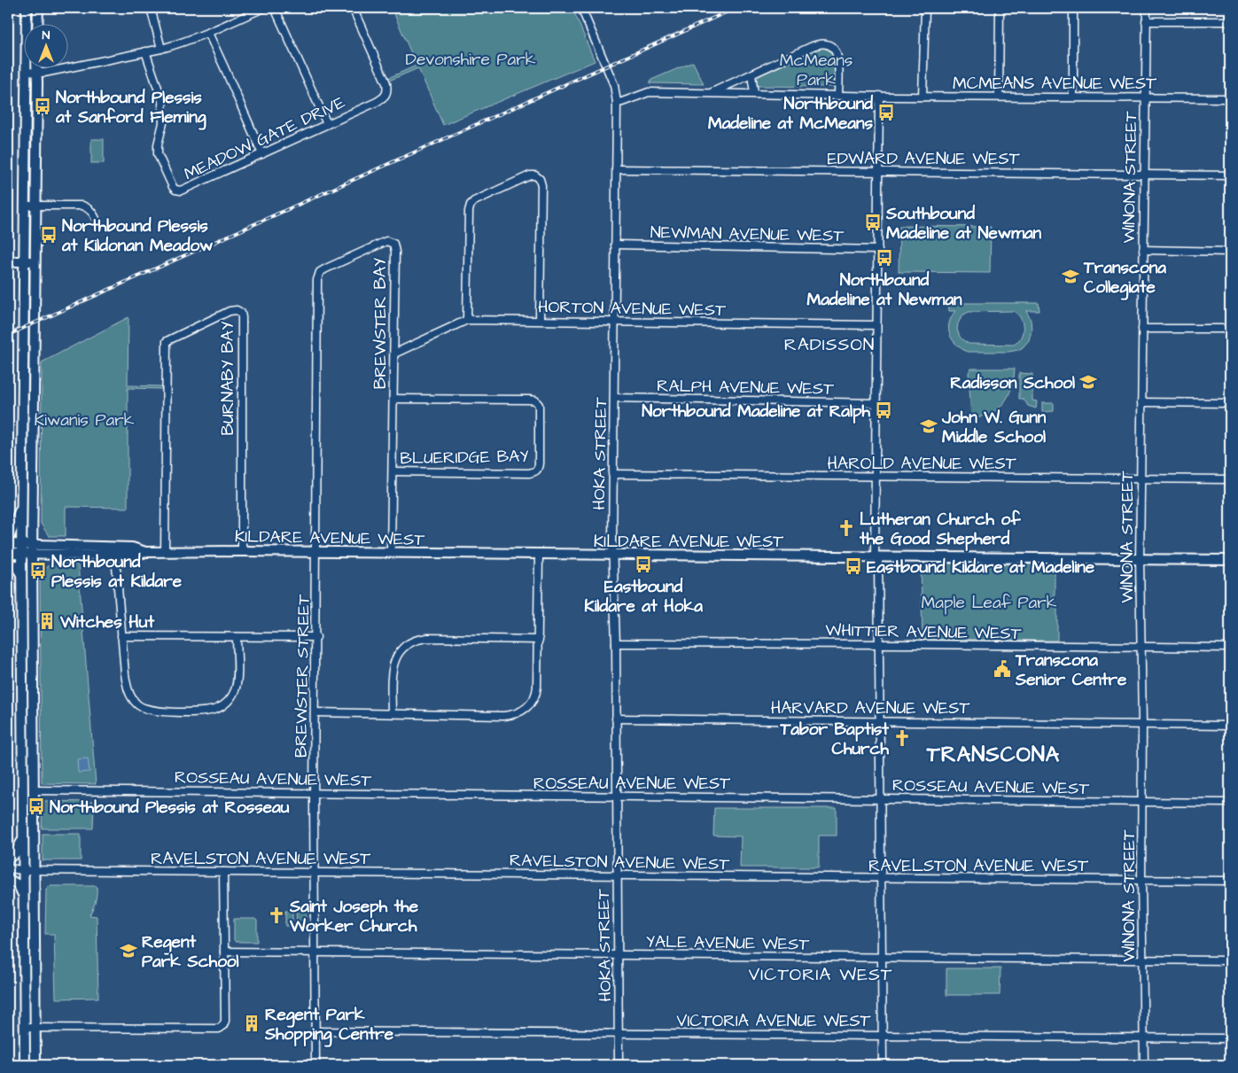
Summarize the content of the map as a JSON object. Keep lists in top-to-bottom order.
{
  "streets": {
    "main road": ["KILDARE AVENUE WEST"],
    "street": [
      "MCMEANS AVENUE WEST",
      "MEADOW GATE DRIVE",
      "EDWARD AVENUE WEST",
      "WINONA STREET",
      "NEWMAN AVENUE WEST",
      "HORTON AVENUE WEST",
      "BREWSTER BAY",
      "BURNABY BAY",
      "RALPH AVENUE WEST",
      "HOKA STREET",
      "BLUERIDGE BAY",
      "HAROLD AVENUE WEST",
      "WHITTIER AVENUE WEST",
      "BREWSTER STREET",
      "HARVARD AVENUE WEST",
      "ROSSEAU AVENUE WEST",
      "RAVELSTON AVENUE WEST",
      "YALE AVENUE WEST",
      "VICTORIA AVENUE WEST"
    ]
  },
  "crossings": [
    ["MCMEANS AVENUE WEST", "WINONA STREET"],
    ["EDWARD AVENUE WEST", "WINONA STREET"],
    ["EDWARD AVENUE WEST", "HOKA STREET"],
    ["WINONA STREET", "HAROLD AVENUE WEST"],
    ["WINONA STREET", "KILDARE AVENUE WEST"],
    ["WINONA STREET", "WHITTIER AVENUE WEST"],
    ["WINONA STREET", "HARVARD AVENUE WEST"],
    ["WINONA STREET", "ROSSEAU AVENUE WEST"],
    ["WINONA STREET", "RAVELSTON AVENUE WEST"],
    ["WINONA STREET", "YALE AVENUE WEST"],
    ["WINONA STREET", "VICTORIA AVENUE WEST"],
    ["NEWMAN AVENUE WEST", "HOKA STREET"],
    ["HORTON AVENUE WEST", "BREWSTER BAY"],
    ["HORTON AVENUE WEST", "HOKA STREET"],
    ["BREWSTER BAY", "BLUERIDGE BAY"],
    ["BREWSTER BAY", "KILDARE AVENUE WEST"],
    ["BREWSTER BAY", "BREWSTER STREET"],
    ["BURNABY BAY", "KILDARE AVENUE WEST"],
    ["RALPH AVENUE WEST", "HOKA STREET"],
    ["HOKA STREET", "HAROLD AVENUE WEST"],
    ["HOKA STREET", "KILDARE AVENUE WEST"],
    ["HOKA STREET", "WHITTIER AVENUE WEST"],
    ["HOKA STREET", "HARVARD AVENUE WEST"],
    ["HOKA STREET", "ROSSEAU AVENUE WEST"],
    ["HOKA STREET", "RAVELSTON AVENUE WEST"],
    ["HOKA STREET", "YALE AVENUE WEST"],
    ["HOKA STREET", "VICTORIA AVENUE WEST"],
    ["KILDARE AVENUE WEST", "BREWSTER STREET"],
    ["BREWSTER STREET", "ROSSEAU AVENUE WEST"],
    ["BREWSTER STREET", "RAVELSTON AVENUE WEST"],
    ["BREWSTER STREET", "YALE AVENUE WEST"],
    ["BREWSTER STREET", "VICTORIA AVENUE WEST"]
  ],
  "districts": ["RADISSON", "TRANSCONA", "VICTORIA WEST"],
  "parks": [
    "Devonshire Park",
    "McMeans Park",
    "Kiwanis Park",
    "Maple Leaf Park"
  ],
  "places": {
    "bus stop": [
      "Northbound Plessis at Sanford Fleming",
      "Northbound Madeline at McMeans",
      "Southbound Madeline at Newman",
      "Northbound Plessis at Kildonan Meadow",
      "Northbound Madeline at Newman",
      "Northbound Madeline at Ralph",
      "Eastbound Kildare at Hoka",
      "Eastbound Kildare at Madeline",
      "Northbound Plessis at Kildare",
      "Northbound Plessis at Rosseau"
    ],
    "school or university": [
      "Transcona Collegiate",
      "Radisson School",
      "John W. Gunn Middle School",
      "Regent Park School"
    ],
    "church": ["Lutheran Church of the Good Shepherd", "Tabor Baptist Church", "Saint Joseph the Worker Church"],
    "building": ["Witches Hut", "Regent Park Shopping Centre"],
    "public building": ["Transcona Senior Centre"]
  },
  "north": "top"
}
